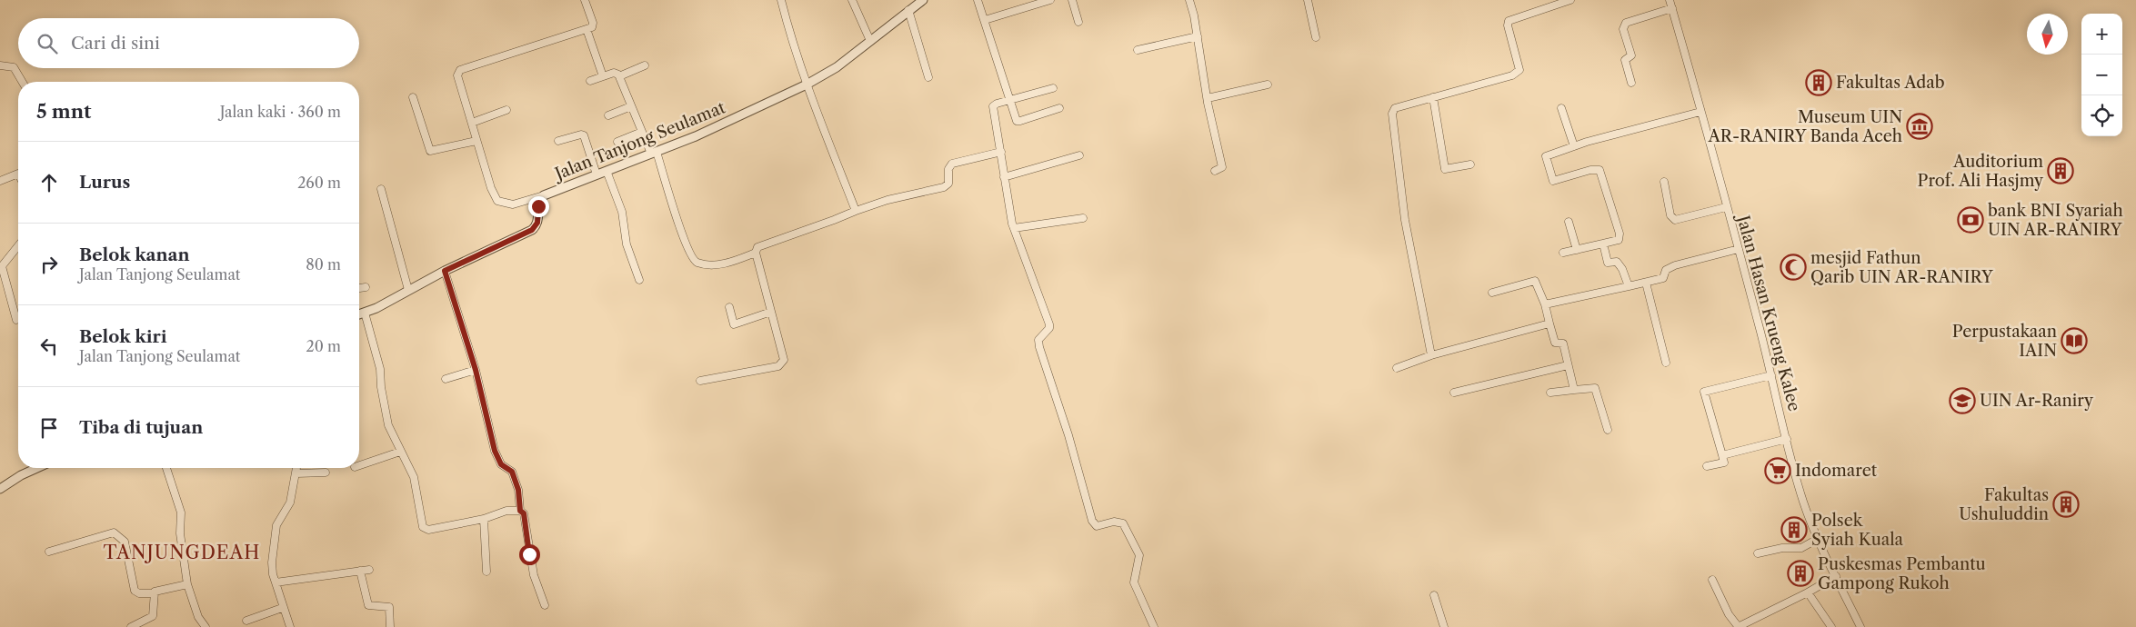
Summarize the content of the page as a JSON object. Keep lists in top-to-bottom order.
{
  "streets": {
    "street": ["Jalan Tanjong Seulamat", "Jalan Hasan Krueng Kalee"]
  },
  "districts": ["TANJUNGDEAH"],
  "places": {
    "building": [
      "Fakultas Adab",
      "Auditorium Prof. Ali Hasjmy",
      "Fakultas Ushuluddin",
      "Polsek Syiah Kuala",
      "Puskesmas Pembantu Gampong Rukoh"
    ],
    "museum": ["Museum UIN AR-RANIRY Banda Aceh"],
    "bank": ["bank BNI Syariah UIN AR-RANIRY"],
    "mosque": ["mesjid Fathun Qarib UIN AR-RANIRY"],
    "library": ["Perpustakaan IAIN"],
    "school or university": ["UIN Ar-Raniry"],
    "supermarket": ["Indomaret"]
  },
  "north": "bottom",
  "page": {
    "map_buttons": ["+", "−"],
    "search": "Cari di sini",
    "heading": ["5 mnt", "Jalan kaki · 360 m"],
    "list": [
      ["Lurus", "260 m"],
      ["Belok kanan", "Jalan Tanjong Seulamat", "80 m"],
      ["Belok kiri", "Jalan Tanjong Seulamat", "20 m"],
      "Tiba di tujuan"
    ]
  }
}
